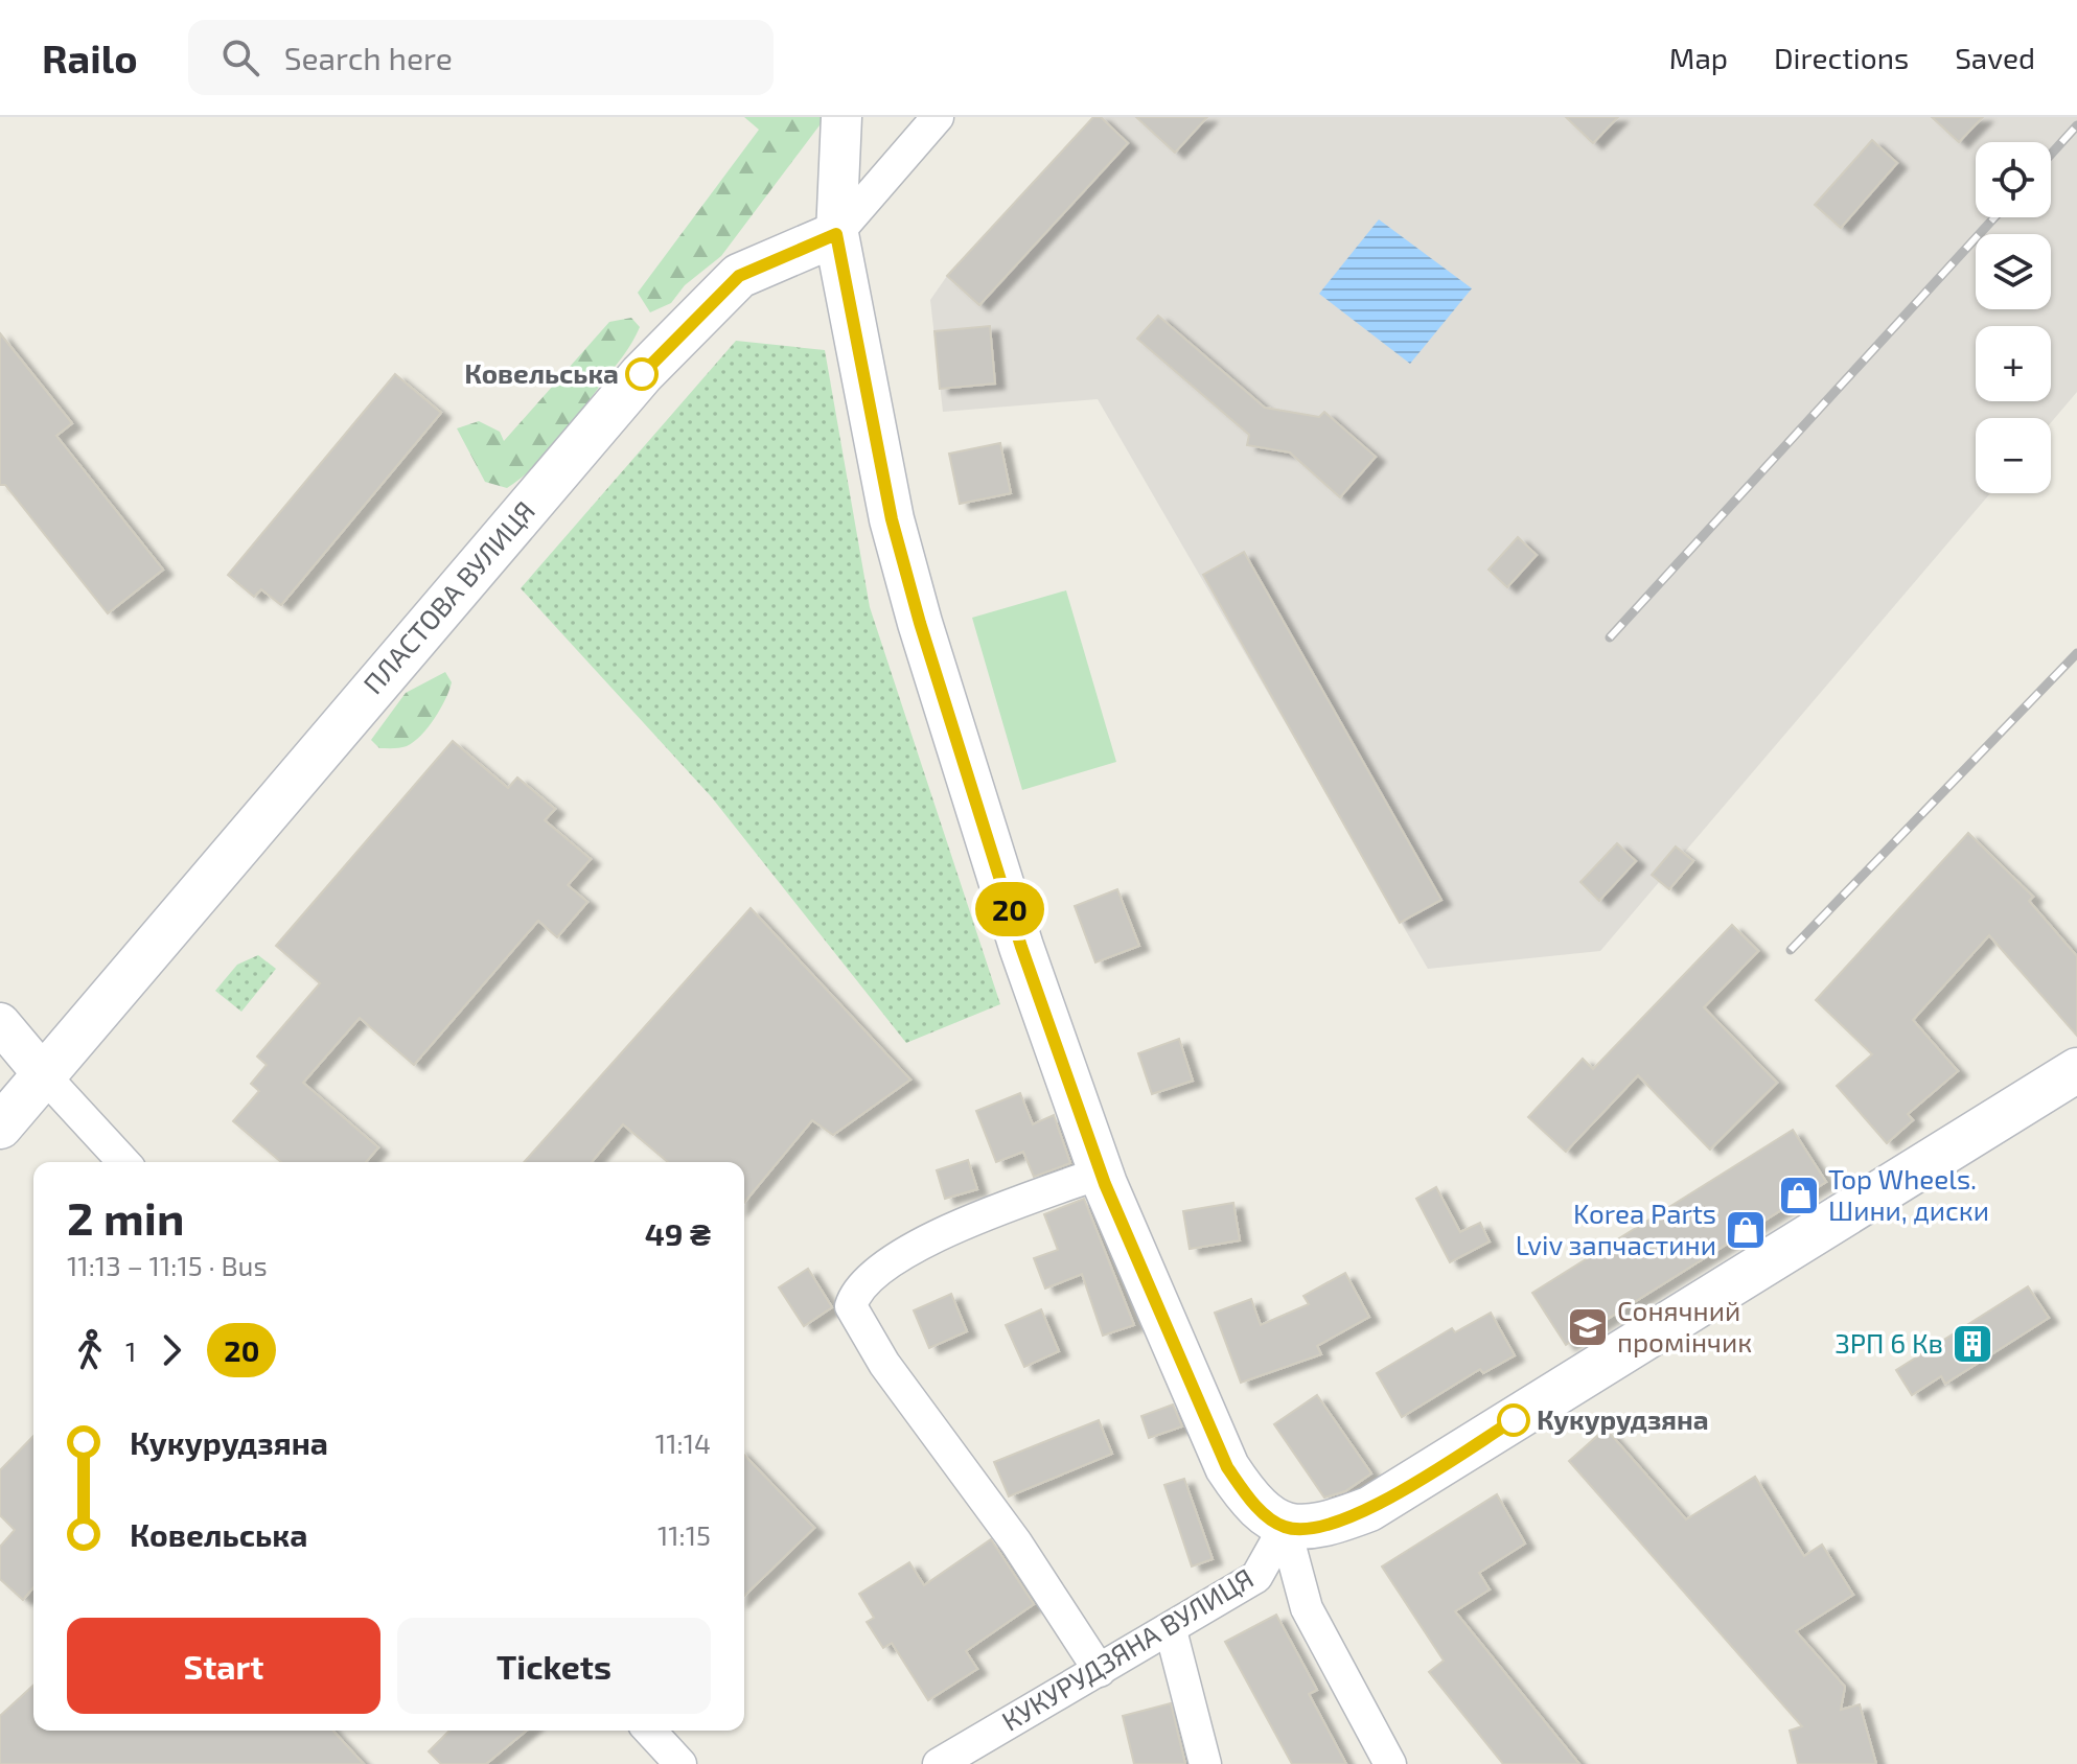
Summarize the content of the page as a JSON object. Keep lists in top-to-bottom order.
{
  "streets": {
    "main road": ["ПЛАСТОВА ВУЛИЦЯ"],
    "street": ["КУКУРУДЗЯНА ВУЛИЦЯ"]
  },
  "places": {
    "other": ["Ковельська", "Кукурудзяна"],
    "shop": ["Top Wheels. Шини, диски", "Korea Parts Lviv запчастини"],
    "school or university": ["Сонячний промінчик"],
    "building": ["ЗРП 6 Кв"]
  },
  "lines": ["bus line 20"],
  "page": {
    "header": "Railo",
    "search": "Search here",
    "nav": ["Map", "Directions", "Saved"],
    "on_map": "20",
    "map_buttons": ["+", "−"],
    "heading": ["2 min", "11:13 – 11:15 · Bus", "49 ₴"],
    "legs": ["1", "20"],
    "list": [
      {
        "name": "Кукурудзяна",
        "value": "11:14"
      },
      {
        "name": "Ковельська",
        "value": "11:15"
      }
    ],
    "buttons": ["Start", "Tickets"]
  }
}
